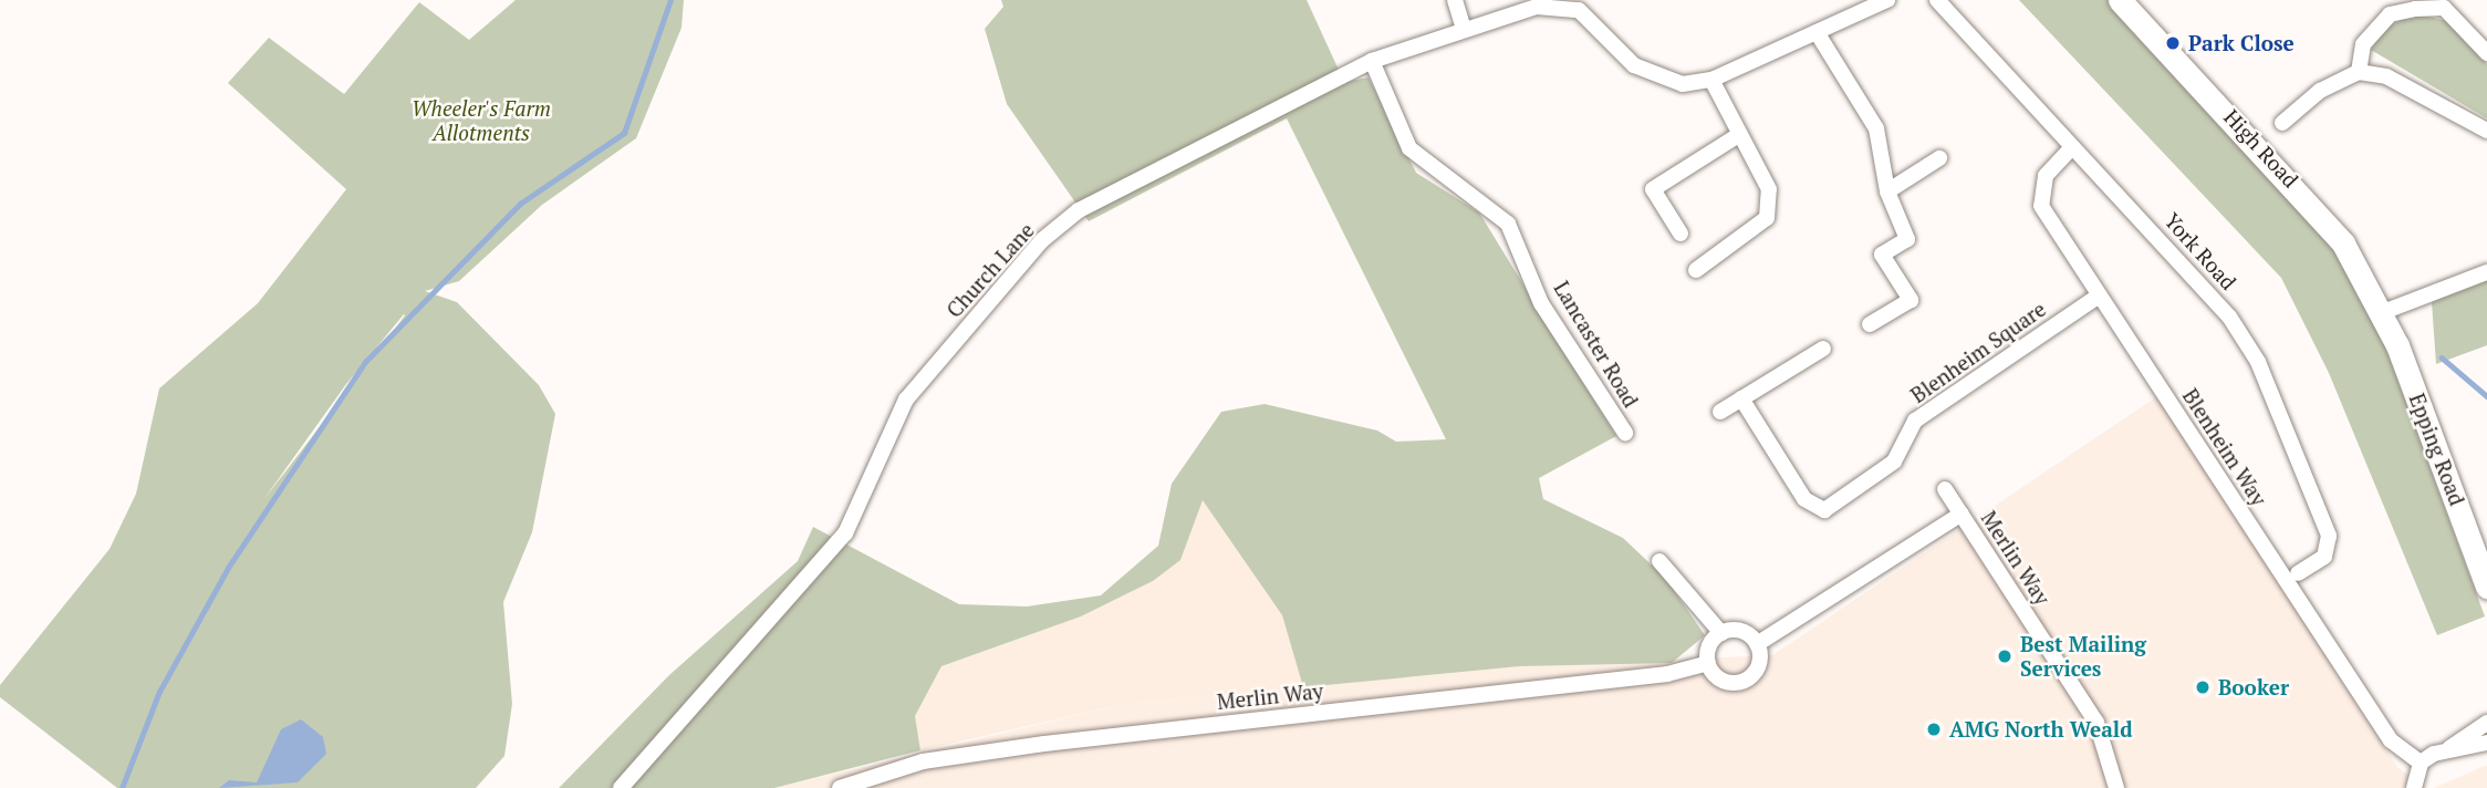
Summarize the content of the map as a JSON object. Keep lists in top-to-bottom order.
{
  "streets": {
    "main road": ["High Road", "Epping Road"],
    "street": [
      "York Road",
      "Church Lane",
      "Lancaster Road",
      "Blenheim Square",
      "Blenheim Way",
      "Merlin Way"
    ]
  },
  "crossings": [
    ["High Road", "Epping Road"],
    ["York Road", "Blenheim Way"],
    ["Church Lane", "Lancaster Road"],
    ["Blenheim Square", "Blenheim Way"]
  ],
  "parks": ["Wheeler's Farm Allotments"],
  "places": [
    "Park Close",
    "Best Mailing Services",
    "Booker",
    "AMG North Weald"
  ]
}
